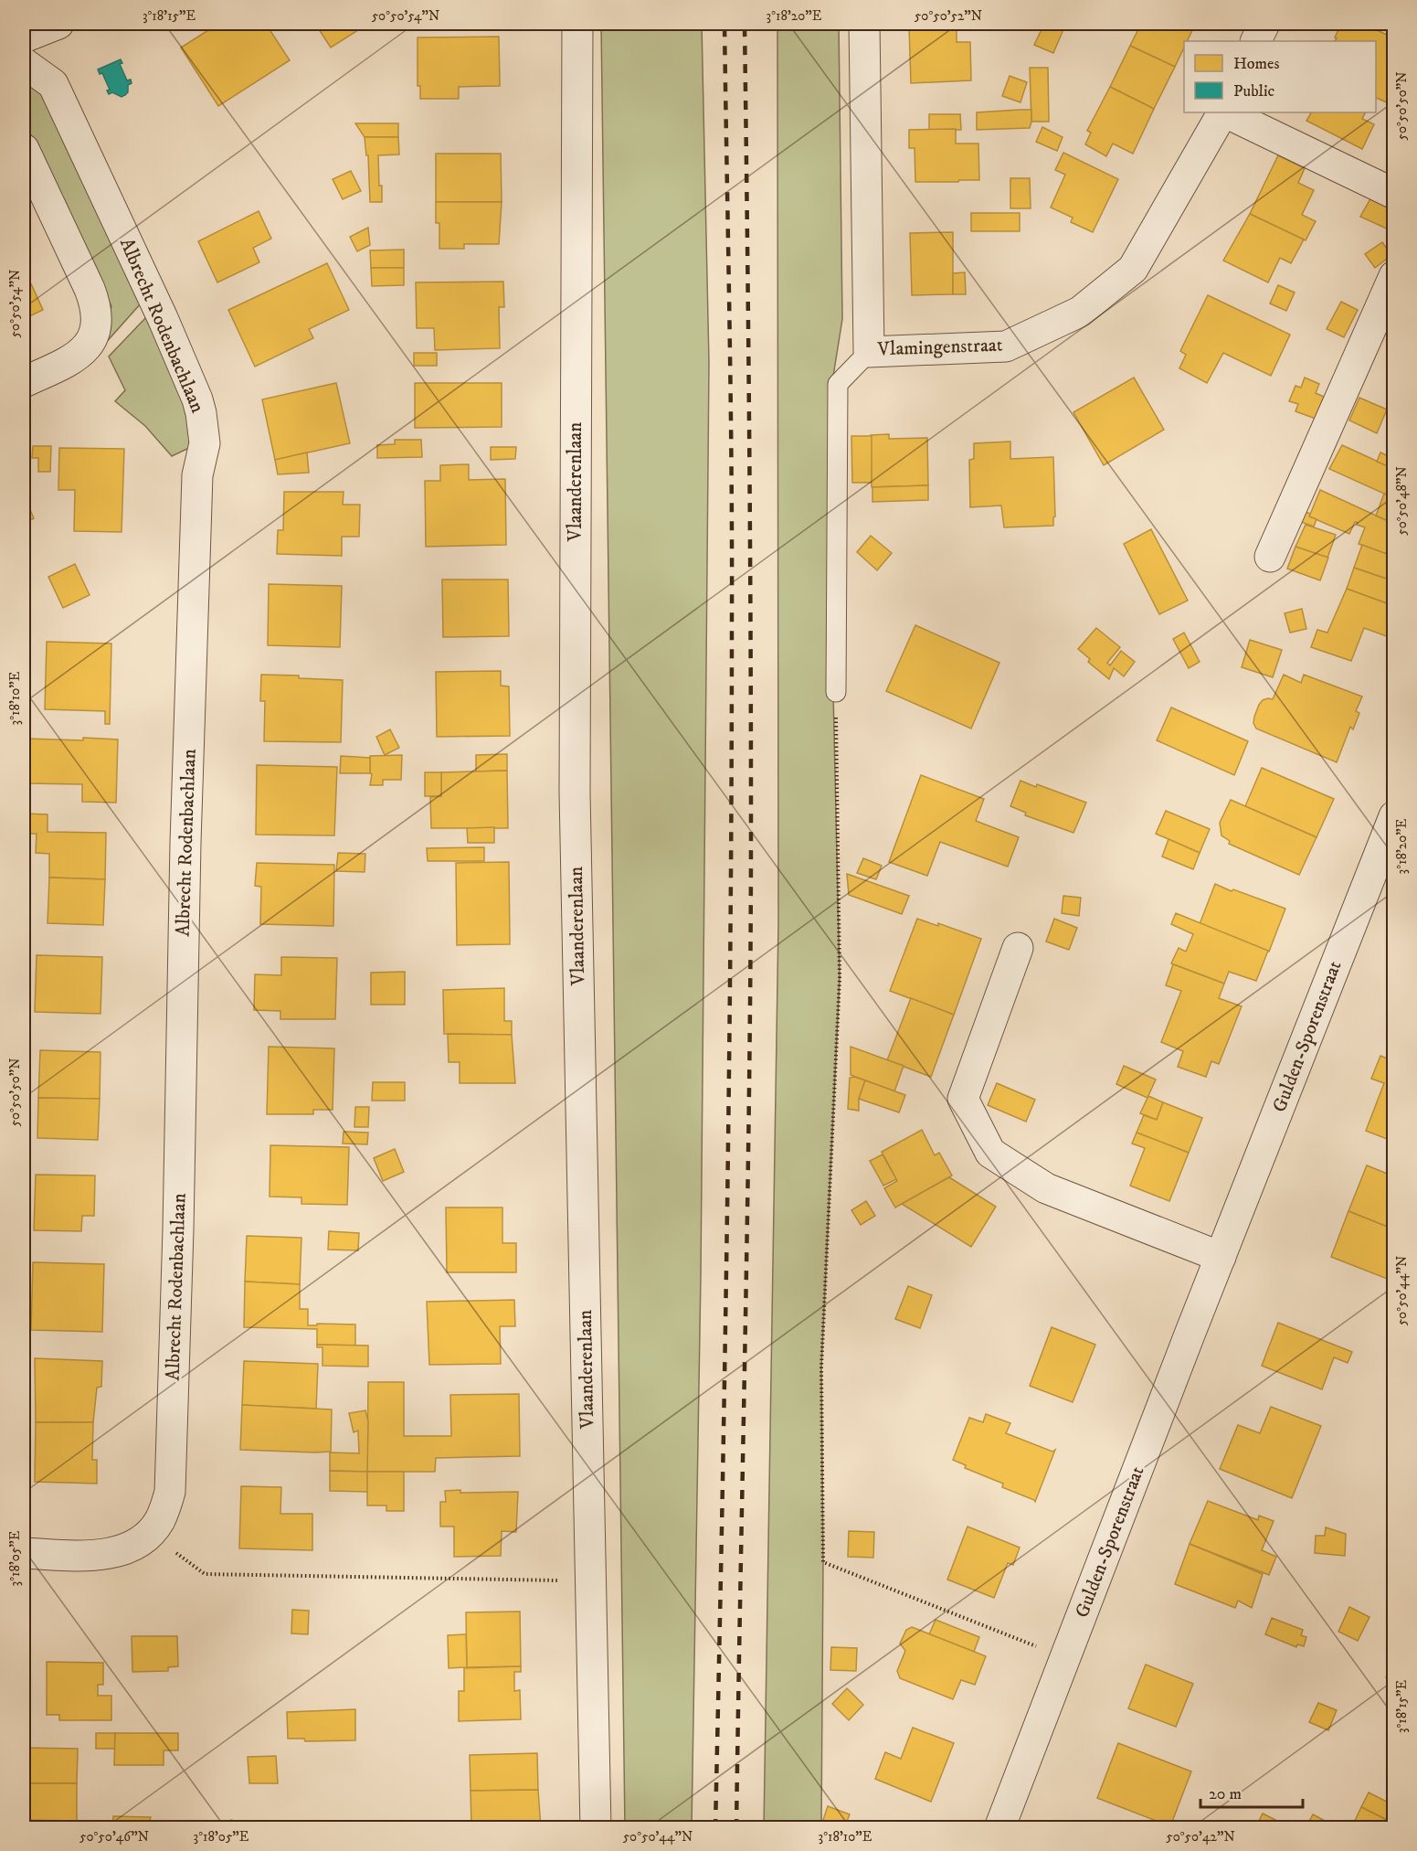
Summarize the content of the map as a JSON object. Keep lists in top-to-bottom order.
{
  "streets": {
    "street": [
      "Albrecht Rodenbachlaan",
      "Vlamingenstraat",
      "Vlaanderenlaan",
      "Gulden-Sporenstraat"
    ]
  },
  "legend": ["Homes", "Public"],
  "scale_bar": "20 m",
  "coordinates": [
    "3°18'15\"E",
    "50°50'54\"N",
    "3°18'20\"E",
    "50°50'52\"N",
    "50°50'50\"N",
    "50°50'48\"N",
    "3°18'10\"E",
    "50°50'44\"N",
    "3°18'05\"E",
    "50°50'46\"N",
    "50°50'42\"N"
  ]
}
